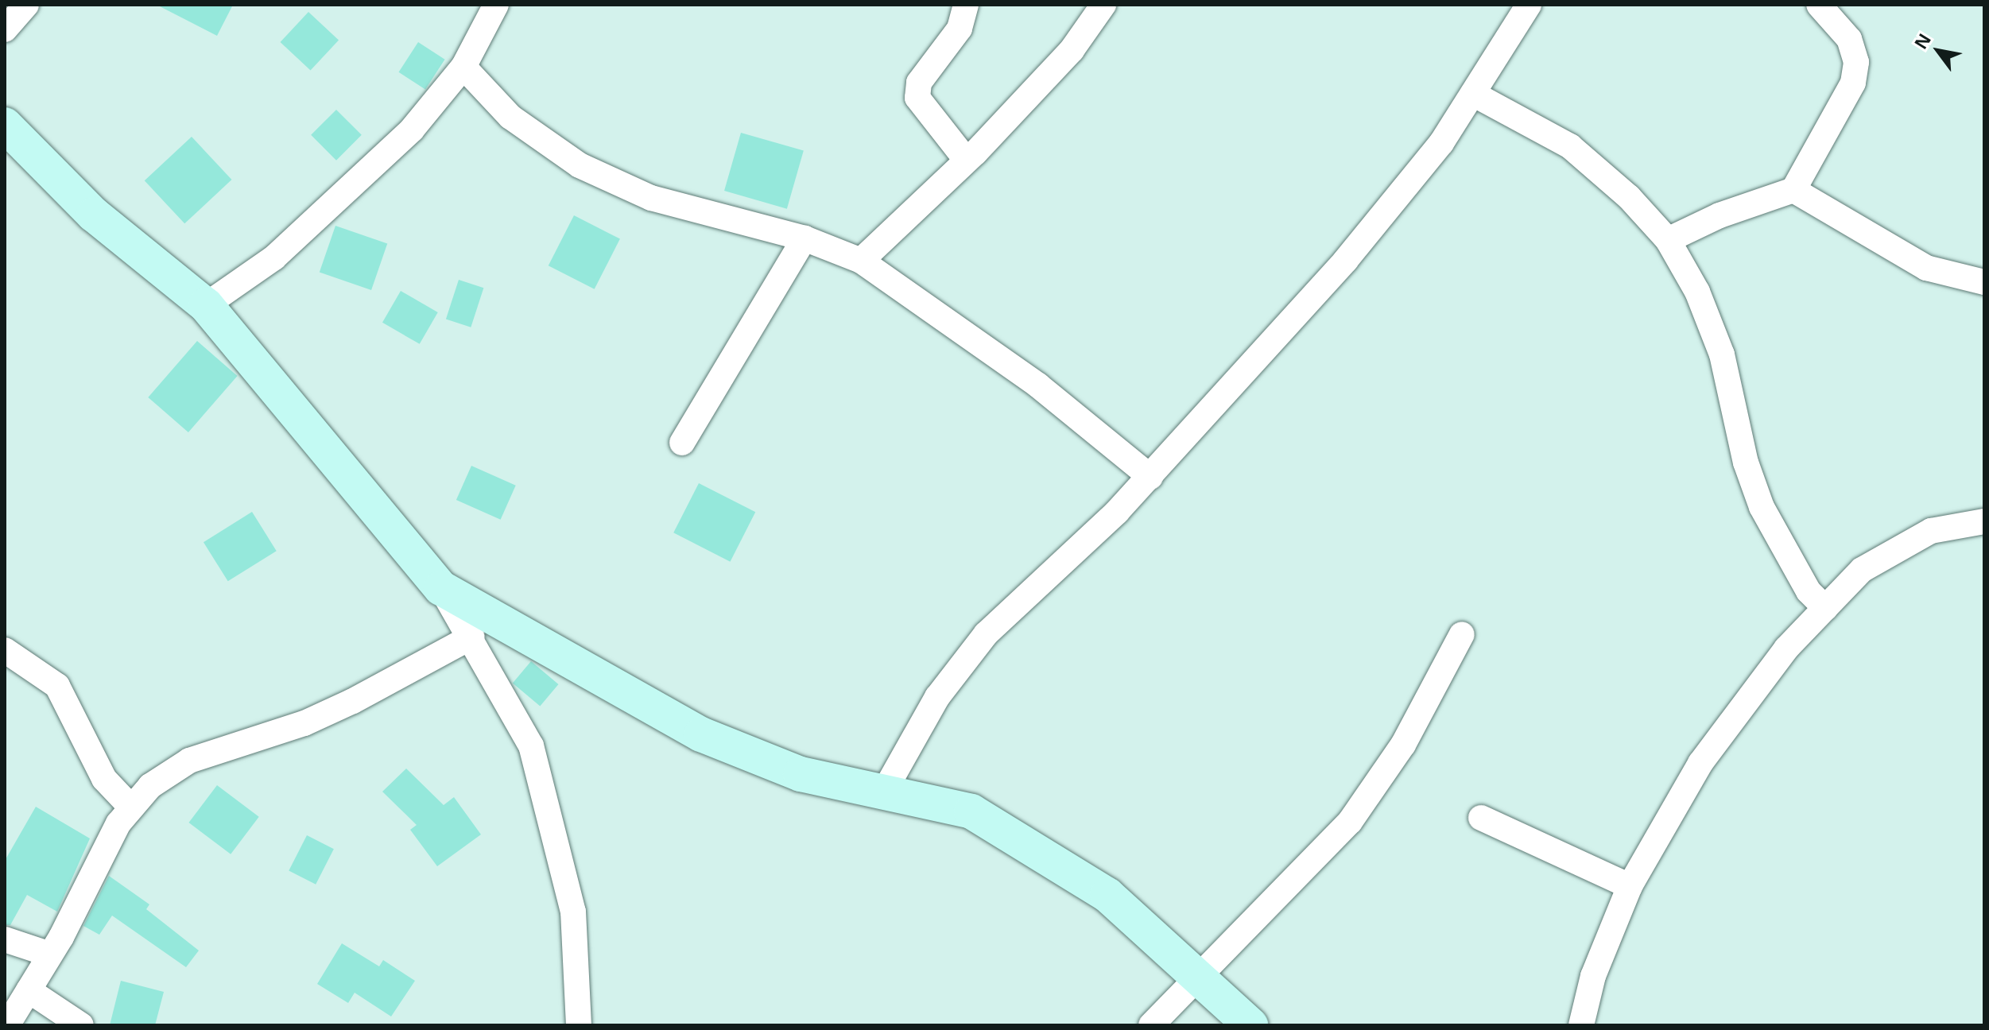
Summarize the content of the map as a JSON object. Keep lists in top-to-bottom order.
{
  "north": "top left"
}
